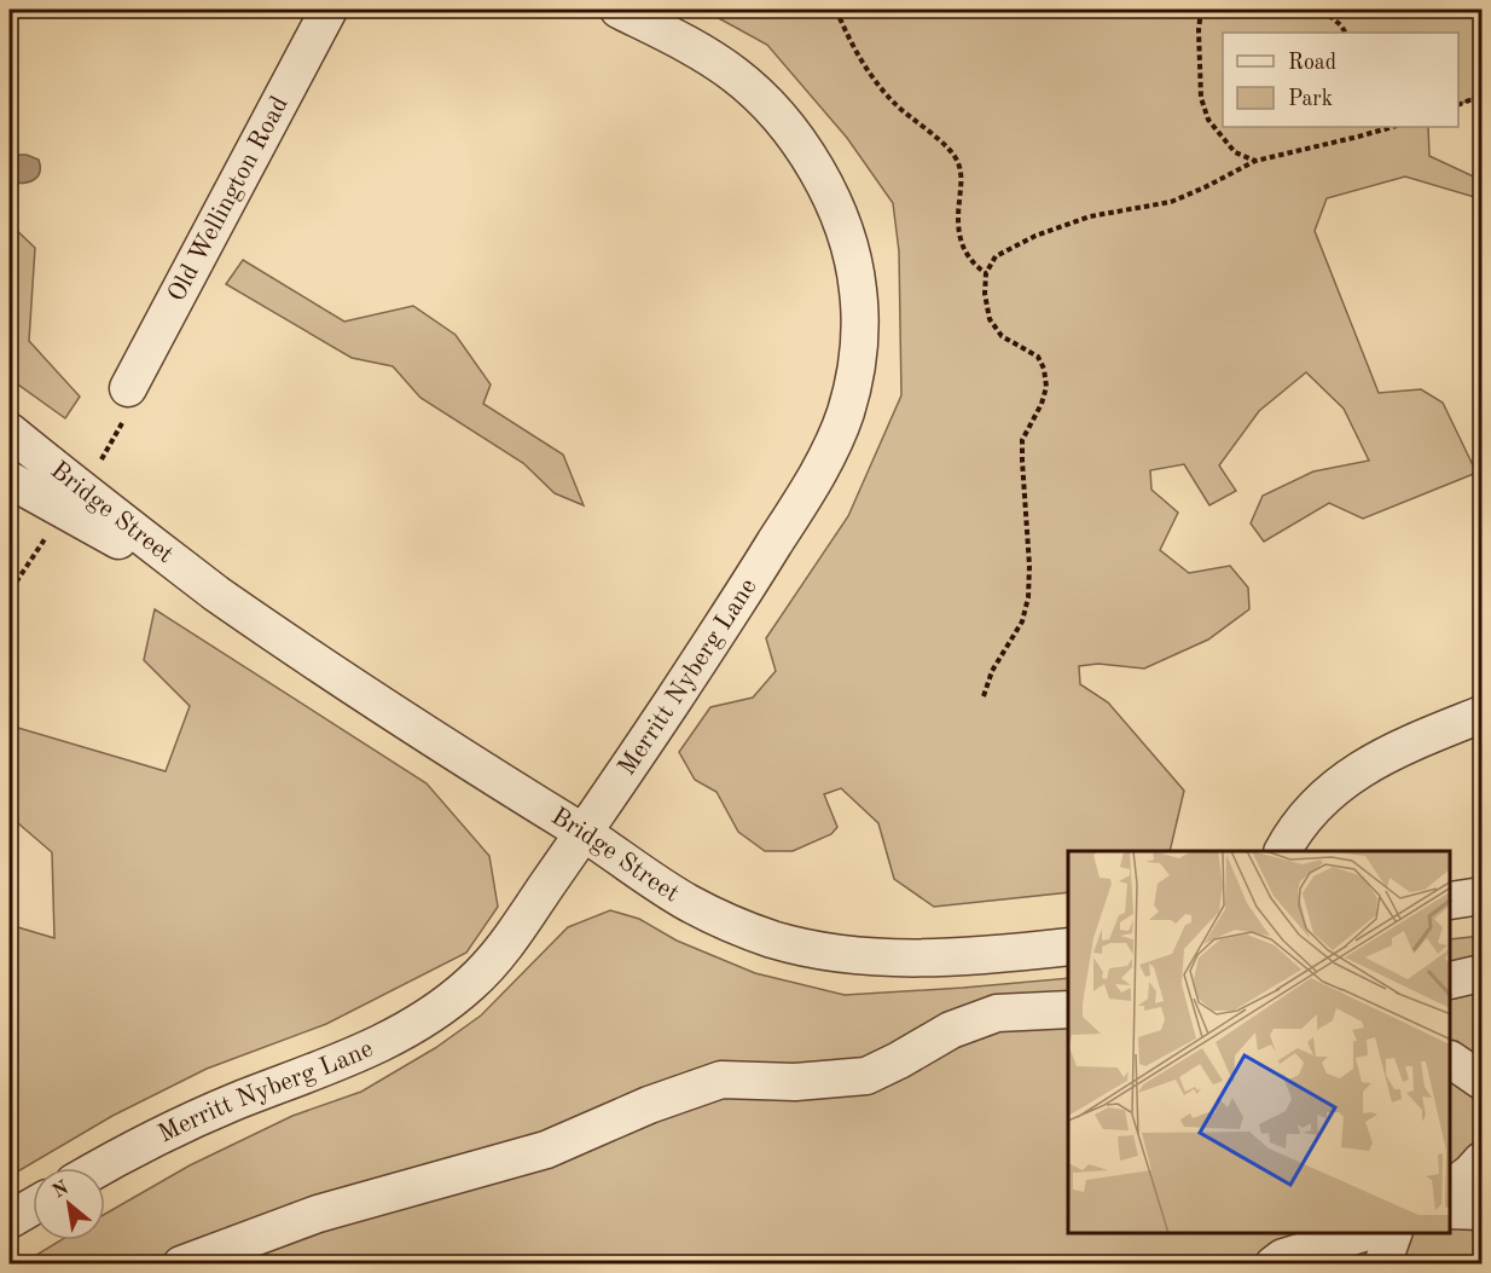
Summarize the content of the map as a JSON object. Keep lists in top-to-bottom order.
{
  "streets": {
    "street": ["Old Wellington Road", "Bridge Street", "Merritt Nyberg Lane"]
  },
  "crossings": [
    ["Bridge Street", "Merritt Nyberg Lane"]
  ],
  "legend": ["Road", "Park"],
  "north": "top left"
}
